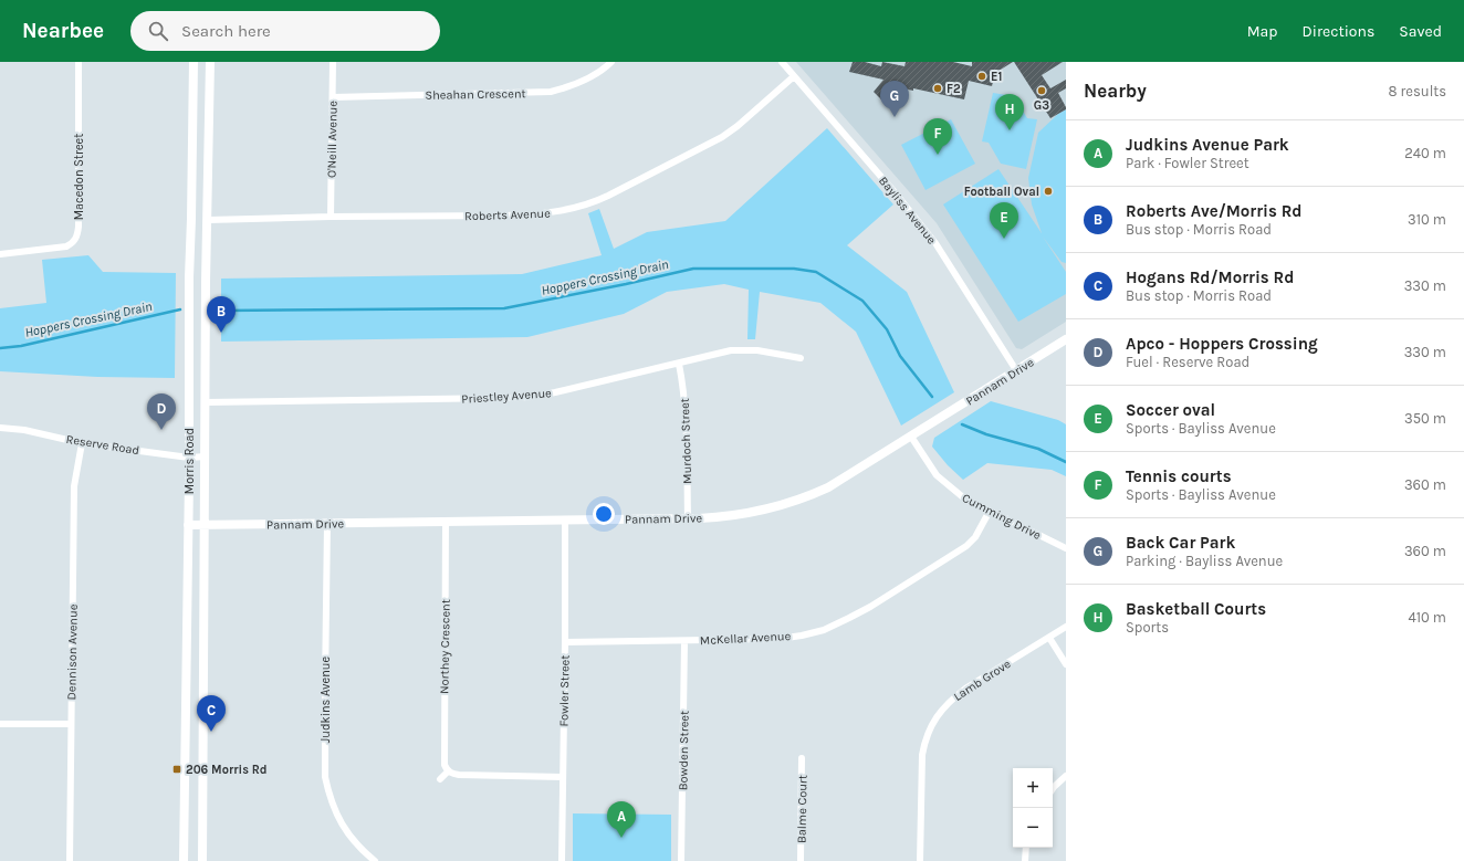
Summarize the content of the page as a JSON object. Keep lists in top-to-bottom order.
{
  "streets": {
    "street": [
      "Sheahan Crescent",
      "O'Neill Avenue",
      "Macedon Street",
      "Bayliss Avenue",
      "Roberts Avenue",
      "Pannam Drive",
      "Priestley Avenue",
      "Murdoch Street",
      "Reserve Road",
      "Morris Road",
      "Cumming Drive",
      "McKellar Avenue",
      "Northey Crescent",
      "Dennison Avenue",
      "Lamb Grove",
      "Fowler Street",
      "Judkins Avenue",
      "Bowden Street",
      "Balme Court"
    ]
  },
  "crossings": [
    ["Sheahan Crescent", "O'Neill Avenue"],
    ["O'Neill Avenue", "Roberts Avenue"],
    ["Bayliss Avenue", "Roberts Avenue"],
    ["Bayliss Avenue", "Pannam Drive"],
    ["Roberts Avenue", "Morris Road"],
    ["Pannam Drive", "Murdoch Street"],
    ["Pannam Drive", "Morris Road"],
    ["Pannam Drive", "Cumming Drive"],
    ["Pannam Drive", "Northey Crescent"],
    ["Pannam Drive", "Fowler Street"],
    ["Pannam Drive", "Judkins Avenue"],
    ["Priestley Avenue", "Murdoch Street"],
    ["Priestley Avenue", "Morris Road"],
    ["Reserve Road", "Morris Road"],
    ["Reserve Road", "Dennison Avenue"],
    ["Cumming Drive", "McKellar Avenue"],
    ["McKellar Avenue", "Fowler Street"],
    ["McKellar Avenue", "Bowden Street"]
  ],
  "water": ["Hoppers Crossing Drain"],
  "places": {
    "other": [
      "E1",
      "F2",
      "G3",
      "Football Oval"
    ],
    "transit": ["206 Morris Rd"]
  },
  "page": {
    "header": "Nearbee",
    "search": "Search here",
    "nav": ["Map", "Directions", "Saved"],
    "heading": ["Nearby", "8 results"],
    "pins": [
      "G",
      "H",
      "F",
      "E",
      "B",
      "D",
      "C",
      "A"
    ],
    "list": [
      {
        "mark": "A",
        "name": "Judkins Avenue Park",
        "note": "Park · Fowler Street",
        "value": "240 m"
      },
      {
        "mark": "B",
        "name": "Roberts Ave/Morris Rd",
        "note": "Bus stop · Morris Road",
        "value": "310 m"
      },
      {
        "mark": "C",
        "name": "Hogans Rd/Morris Rd",
        "note": "Bus stop · Morris Road",
        "value": "330 m"
      },
      {
        "mark": "D",
        "name": "Apco - Hoppers Crossing",
        "note": "Fuel · Reserve Road",
        "value": "330 m"
      },
      {
        "mark": "E",
        "name": "Soccer oval",
        "note": "Sports · Bayliss Avenue",
        "value": "350 m"
      },
      {
        "mark": "F",
        "name": "Tennis courts",
        "note": "Sports · Bayliss Avenue",
        "value": "360 m"
      },
      {
        "mark": "G",
        "name": "Back Car Park",
        "note": "Parking · Bayliss Avenue",
        "value": "360 m"
      },
      {
        "mark": "H",
        "name": "Basketball Courts",
        "note": "Sports",
        "value": "410 m"
      }
    ],
    "map_buttons": ["+", "−"]
  }
}
